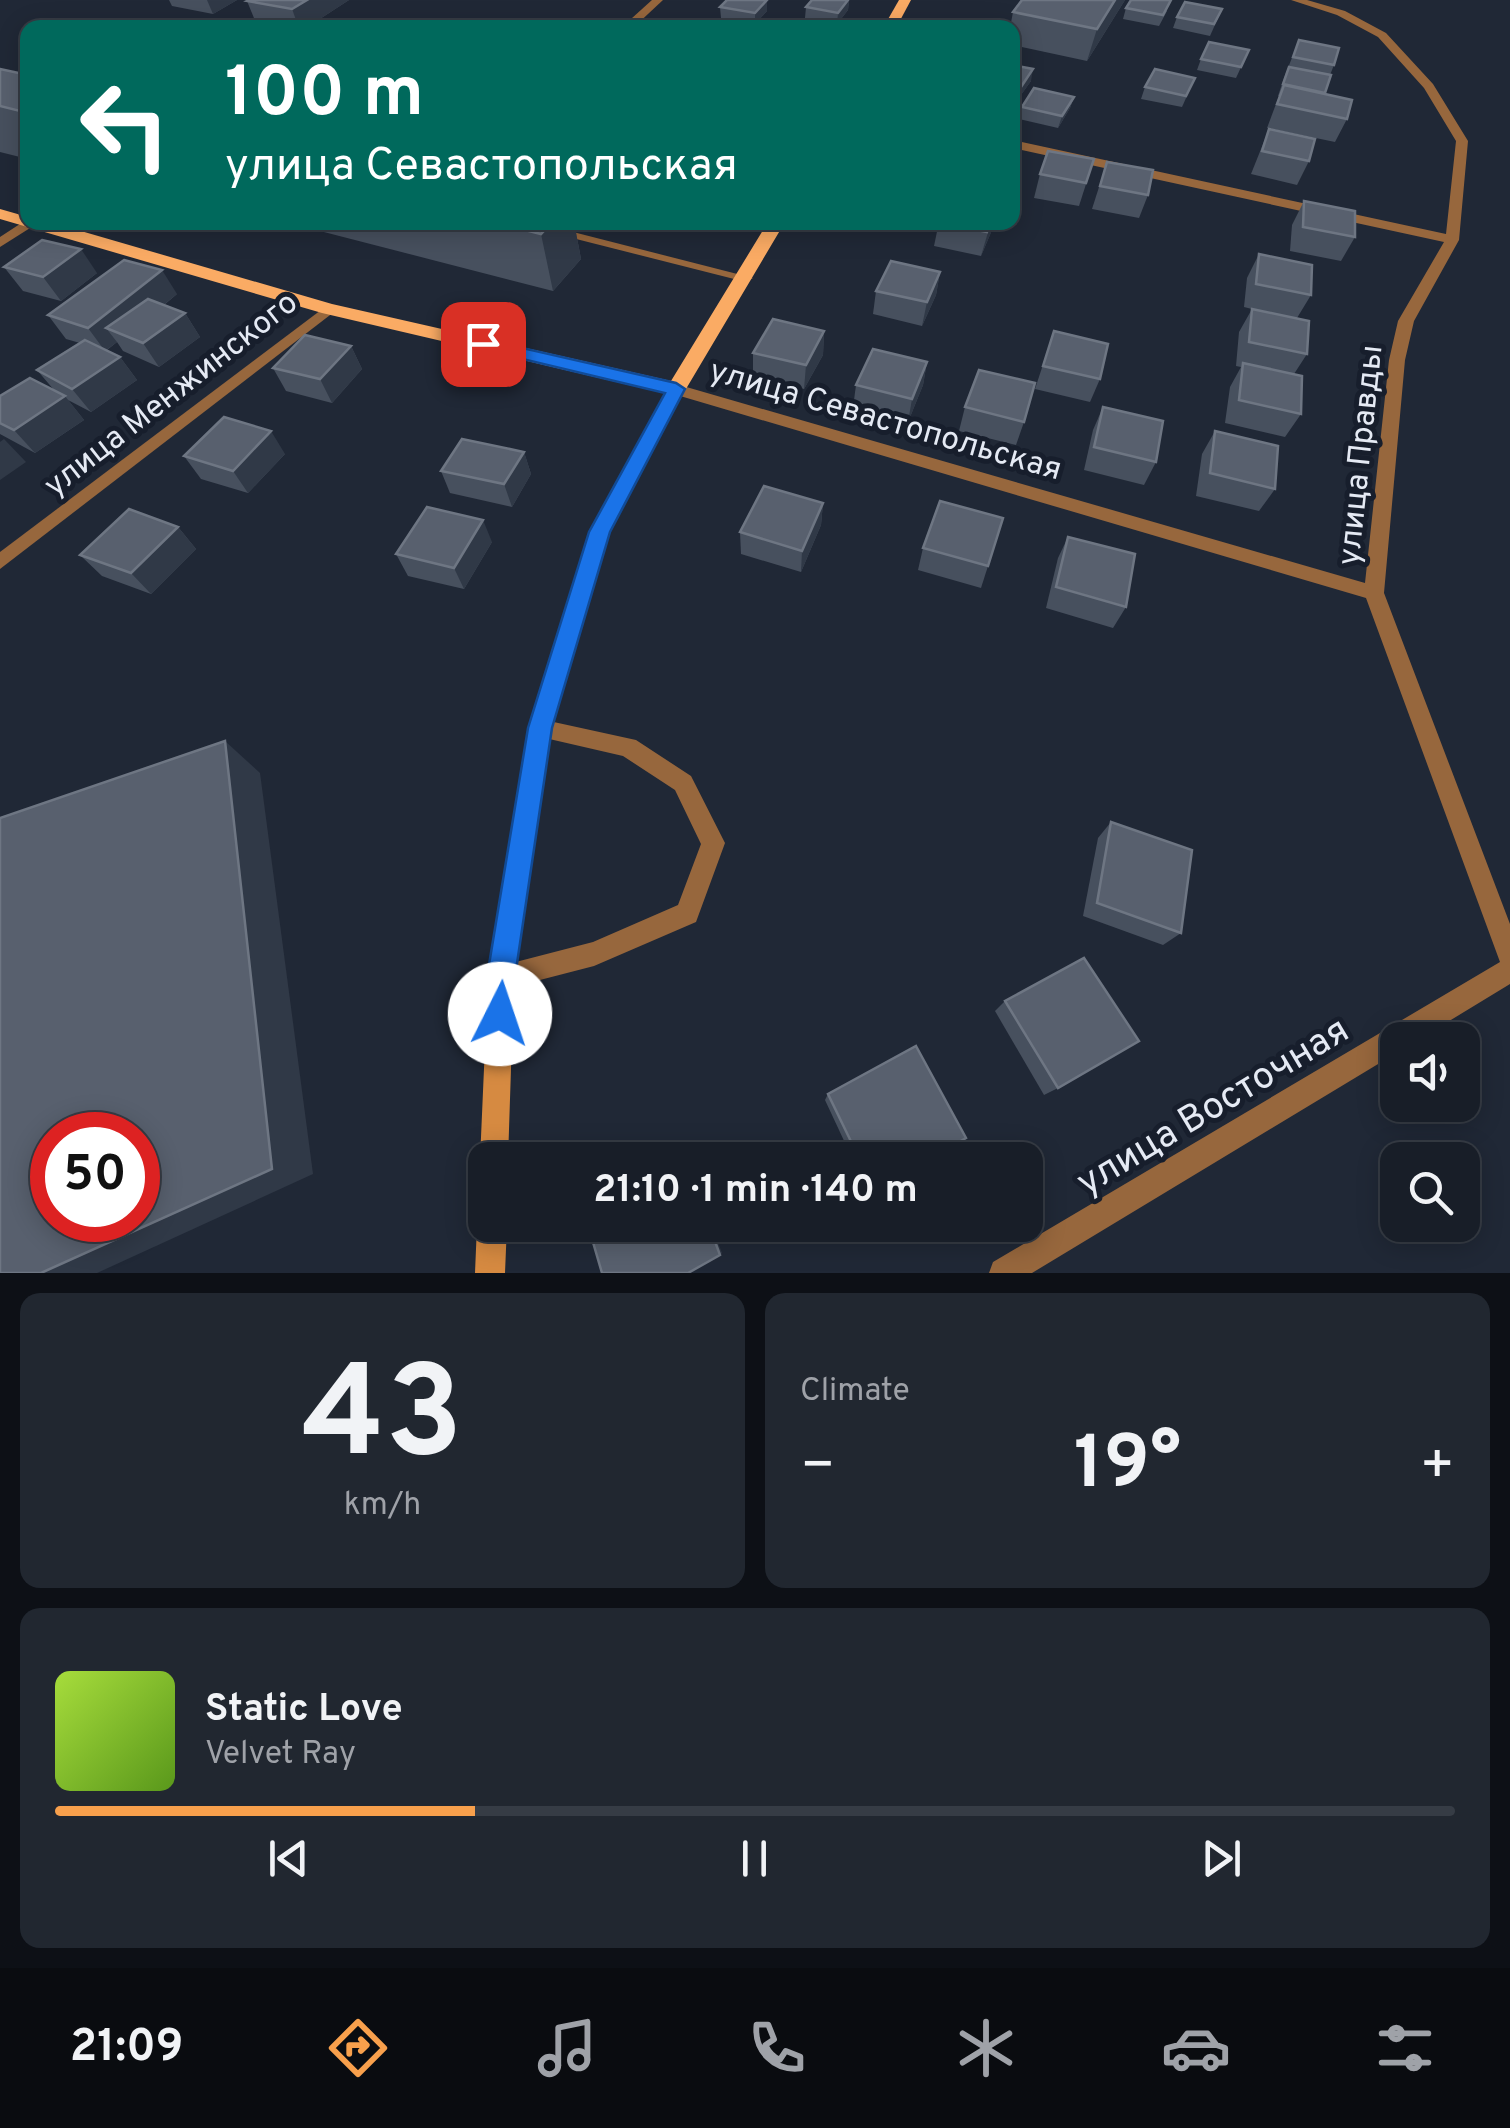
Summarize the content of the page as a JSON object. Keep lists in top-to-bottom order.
{
  "streets": {
    "main road": ["улица Севастопольская"],
    "street": ["улица Менжинского", "улица Правды", "улица Восточная"]
  },
  "crossings": [
    ["улица Менжинского", "улица Севастопольская"],
    ["улица Севастопольская", "улица Правды"]
  ],
  "page": {
    "turn": ["100 m", "улица Севастопольская"],
    "limit": "50",
    "trip": "21:10 · 1 min · 140 m",
    "tile": [
      ["43", "km/h"],
      "Climate"
    ],
    "heat": ["−", "19°", "+"],
    "song": ["Static Love", "Velvet Ray"],
    "tabs": "21:09"
  }
}
